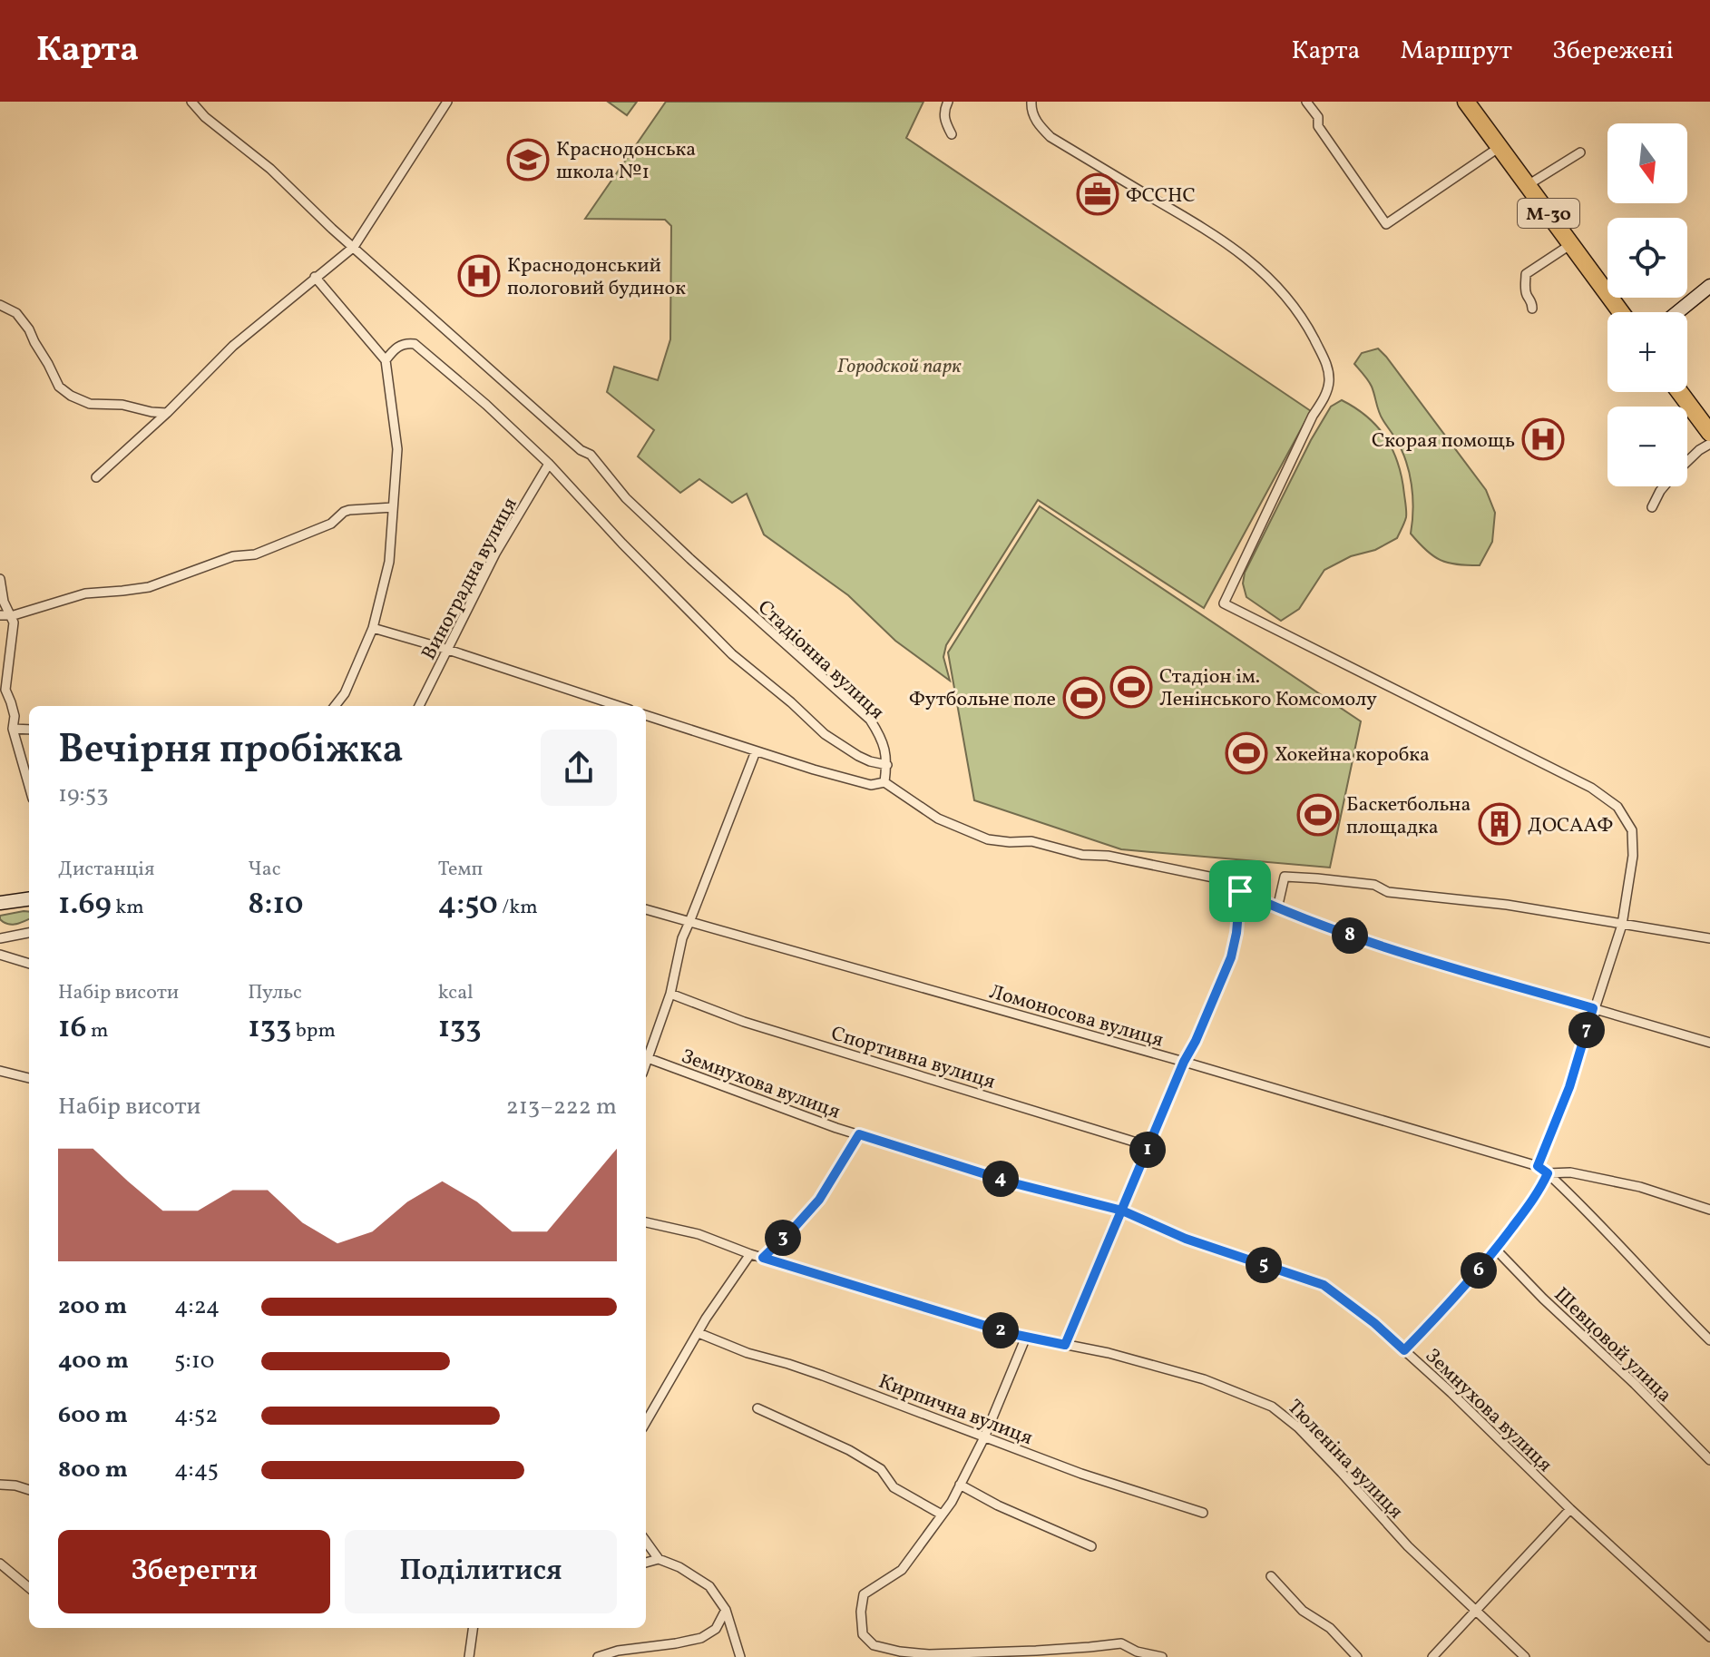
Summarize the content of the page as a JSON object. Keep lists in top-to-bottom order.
{
  "streets": {
    "highway": ["М-30"],
    "street": [
      "Виноградна вулиця",
      "Стадіонна вулиця",
      "Ломоносова вулиця",
      "Спортивна вулиця",
      "Земнухова вулиця",
      "Шевцовой улица",
      "Кирпична вулиця",
      "Тюленіна вулиця"
    ]
  },
  "parks": ["Городской парк"],
  "places": {
    "school or university": ["Краснодонська школа №1"],
    "office": ["ФССНС"],
    "hospital": ["Краснодонський пологовий будинок", "Скорая помощь"],
    "sports": [
      "Стадіон ім. Ленінського Комсомолу",
      "Футбольне поле",
      "Хокейна коробка",
      "Баскетбольна площадка"
    ],
    "building": ["ДОСААФ"]
  },
  "north": "bottom",
  "page": {
    "header": "Карта",
    "nav": ["Карта", "Маршрут", "Збережені"],
    "map_buttons": ["+", "−"],
    "heading": ["Вечірня пробіжка", "19:53"],
    "stats": [
      ["Дистанція", "1.69 km"],
      ["Час", "8:10"],
      ["Темп", "4:50 /km"],
      ["Набір висоти", "16 m"],
      ["Пульс", "133 bpm"],
      ["kcal", "133"]
    ],
    "pins": [
      "8",
      "7",
      "1",
      "4",
      "3",
      "5",
      "6",
      "2"
    ],
    "chart": ["Набір висоти", "213–222 m"],
    "list": [
      {
        "name": "200 m",
        "note": "4:24"
      },
      {
        "name": "400 m",
        "note": "5:10"
      },
      {
        "name": "600 m",
        "note": "4:52"
      },
      {
        "name": "800 m",
        "note": "4:45"
      }
    ],
    "buttons": ["Зберегти", "Поділитися"]
  }
}
